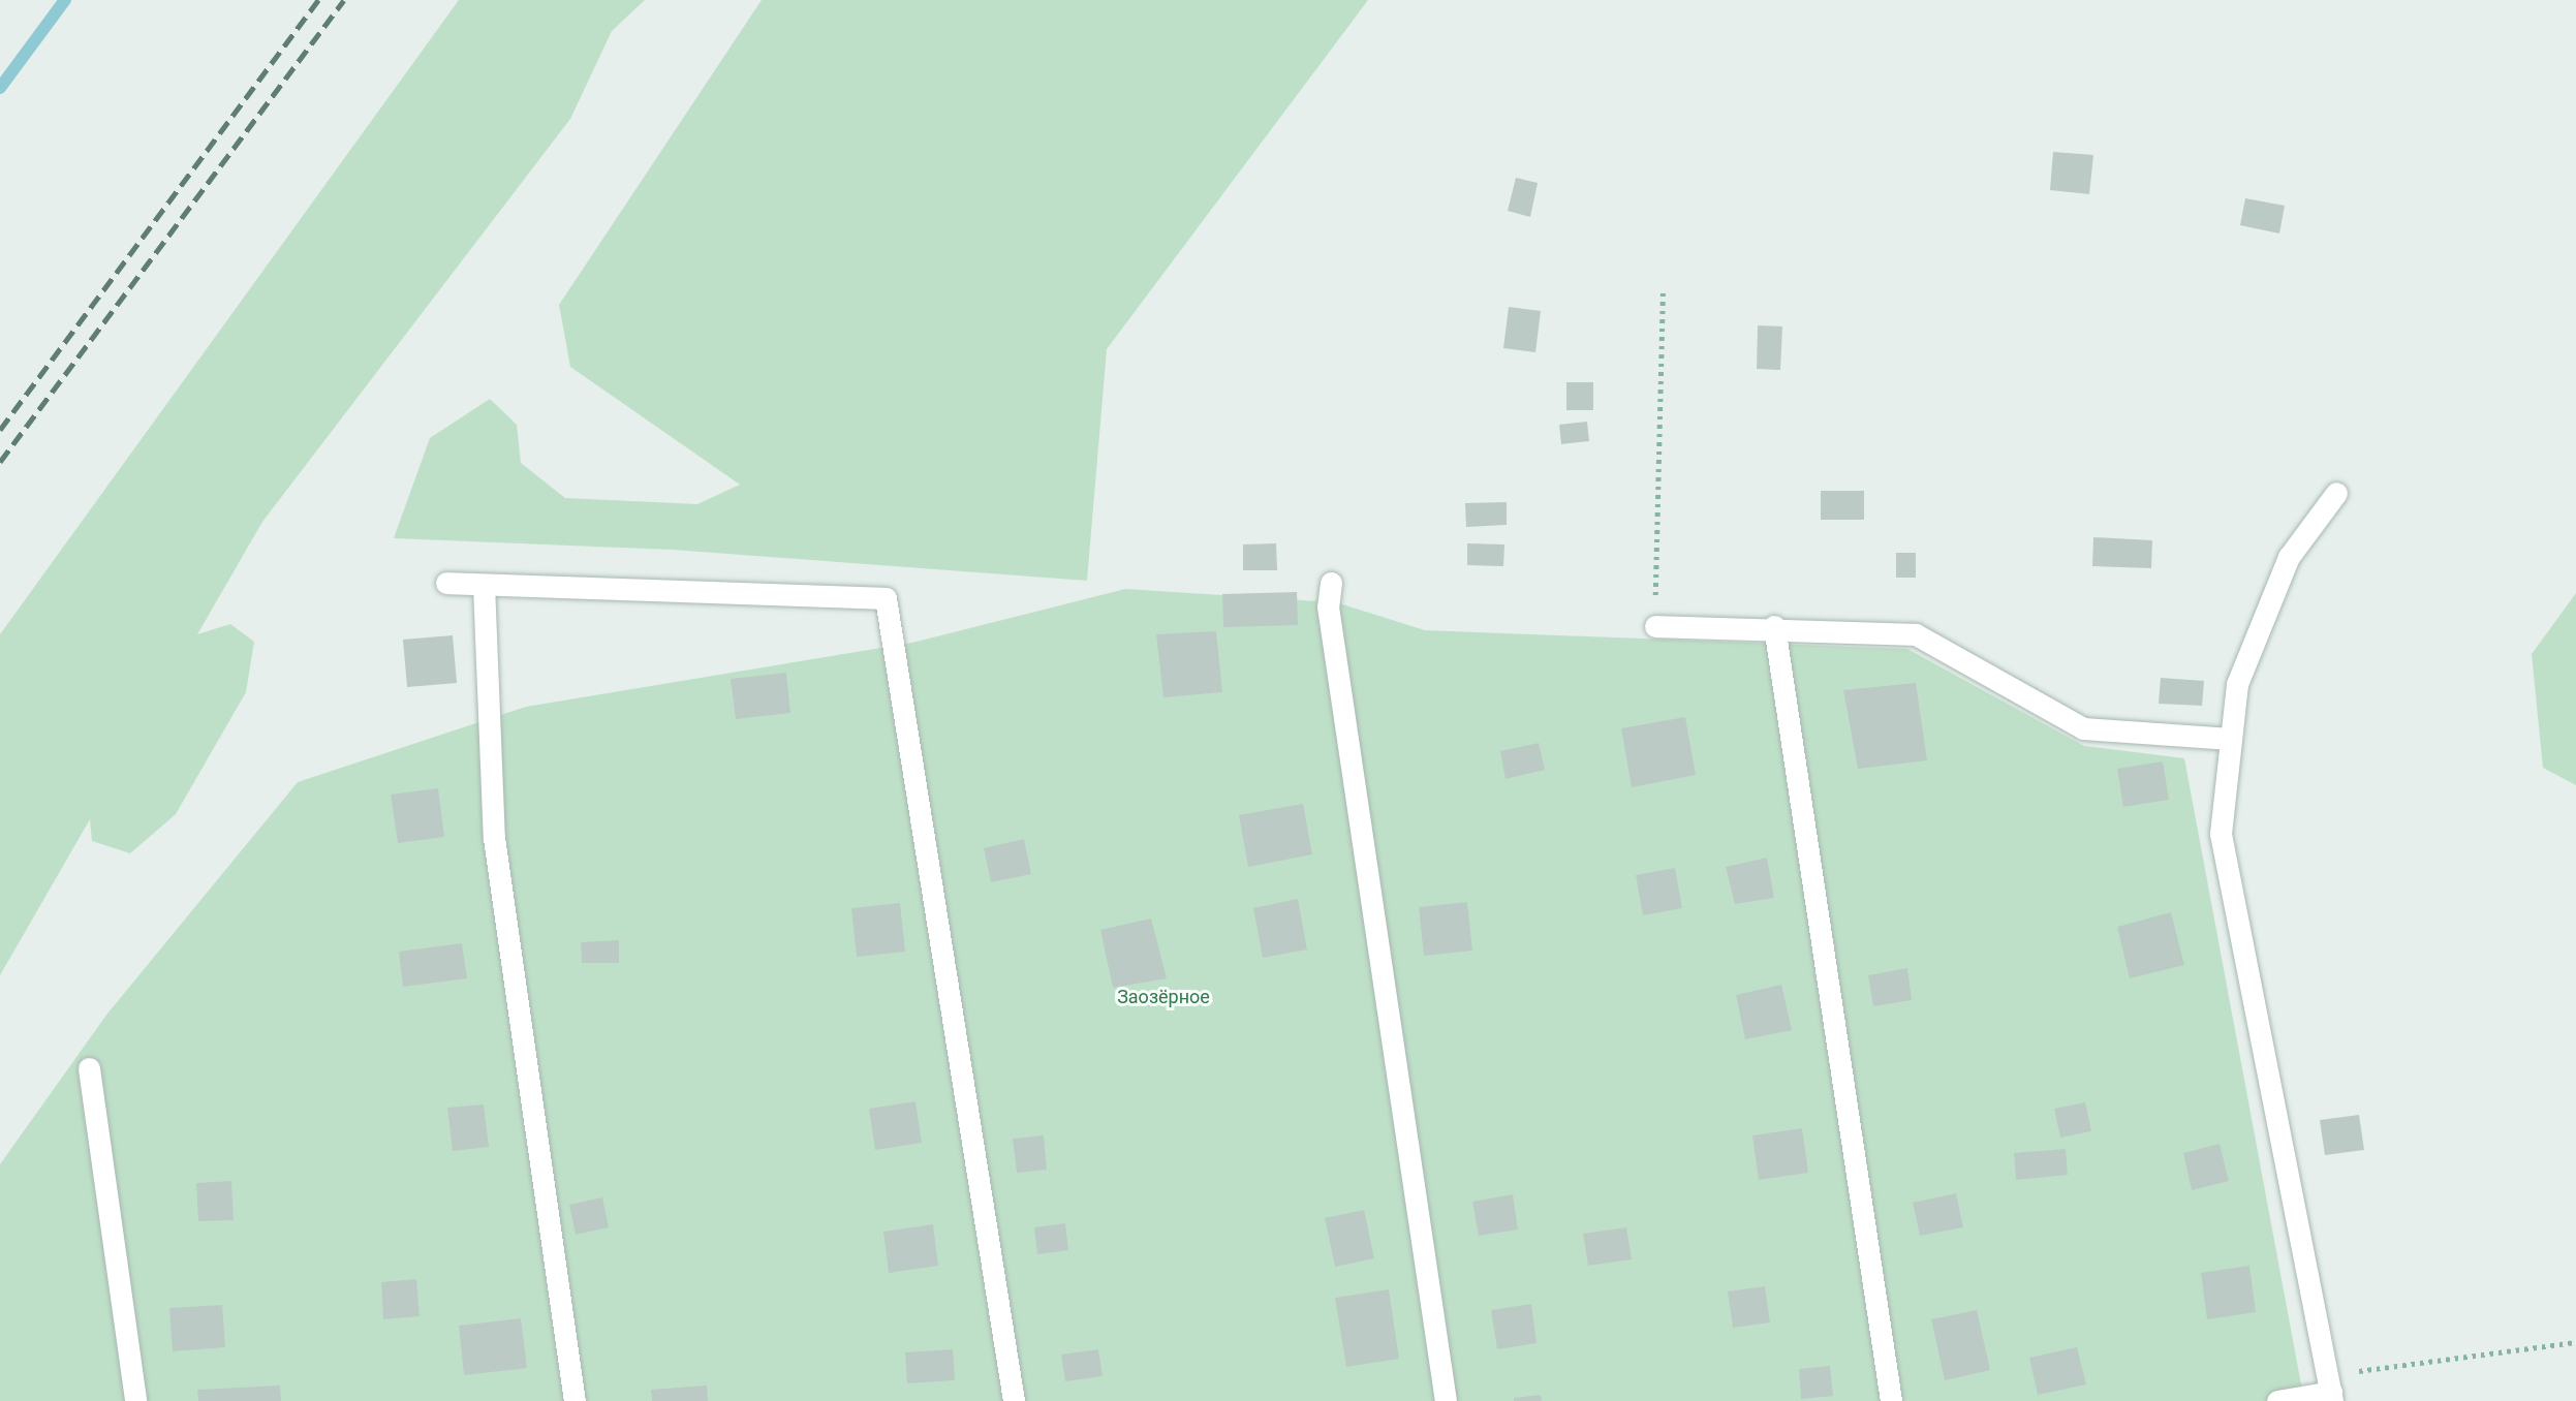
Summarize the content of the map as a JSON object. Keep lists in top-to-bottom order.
{
  "parks": ["Заозёрное"]
}
